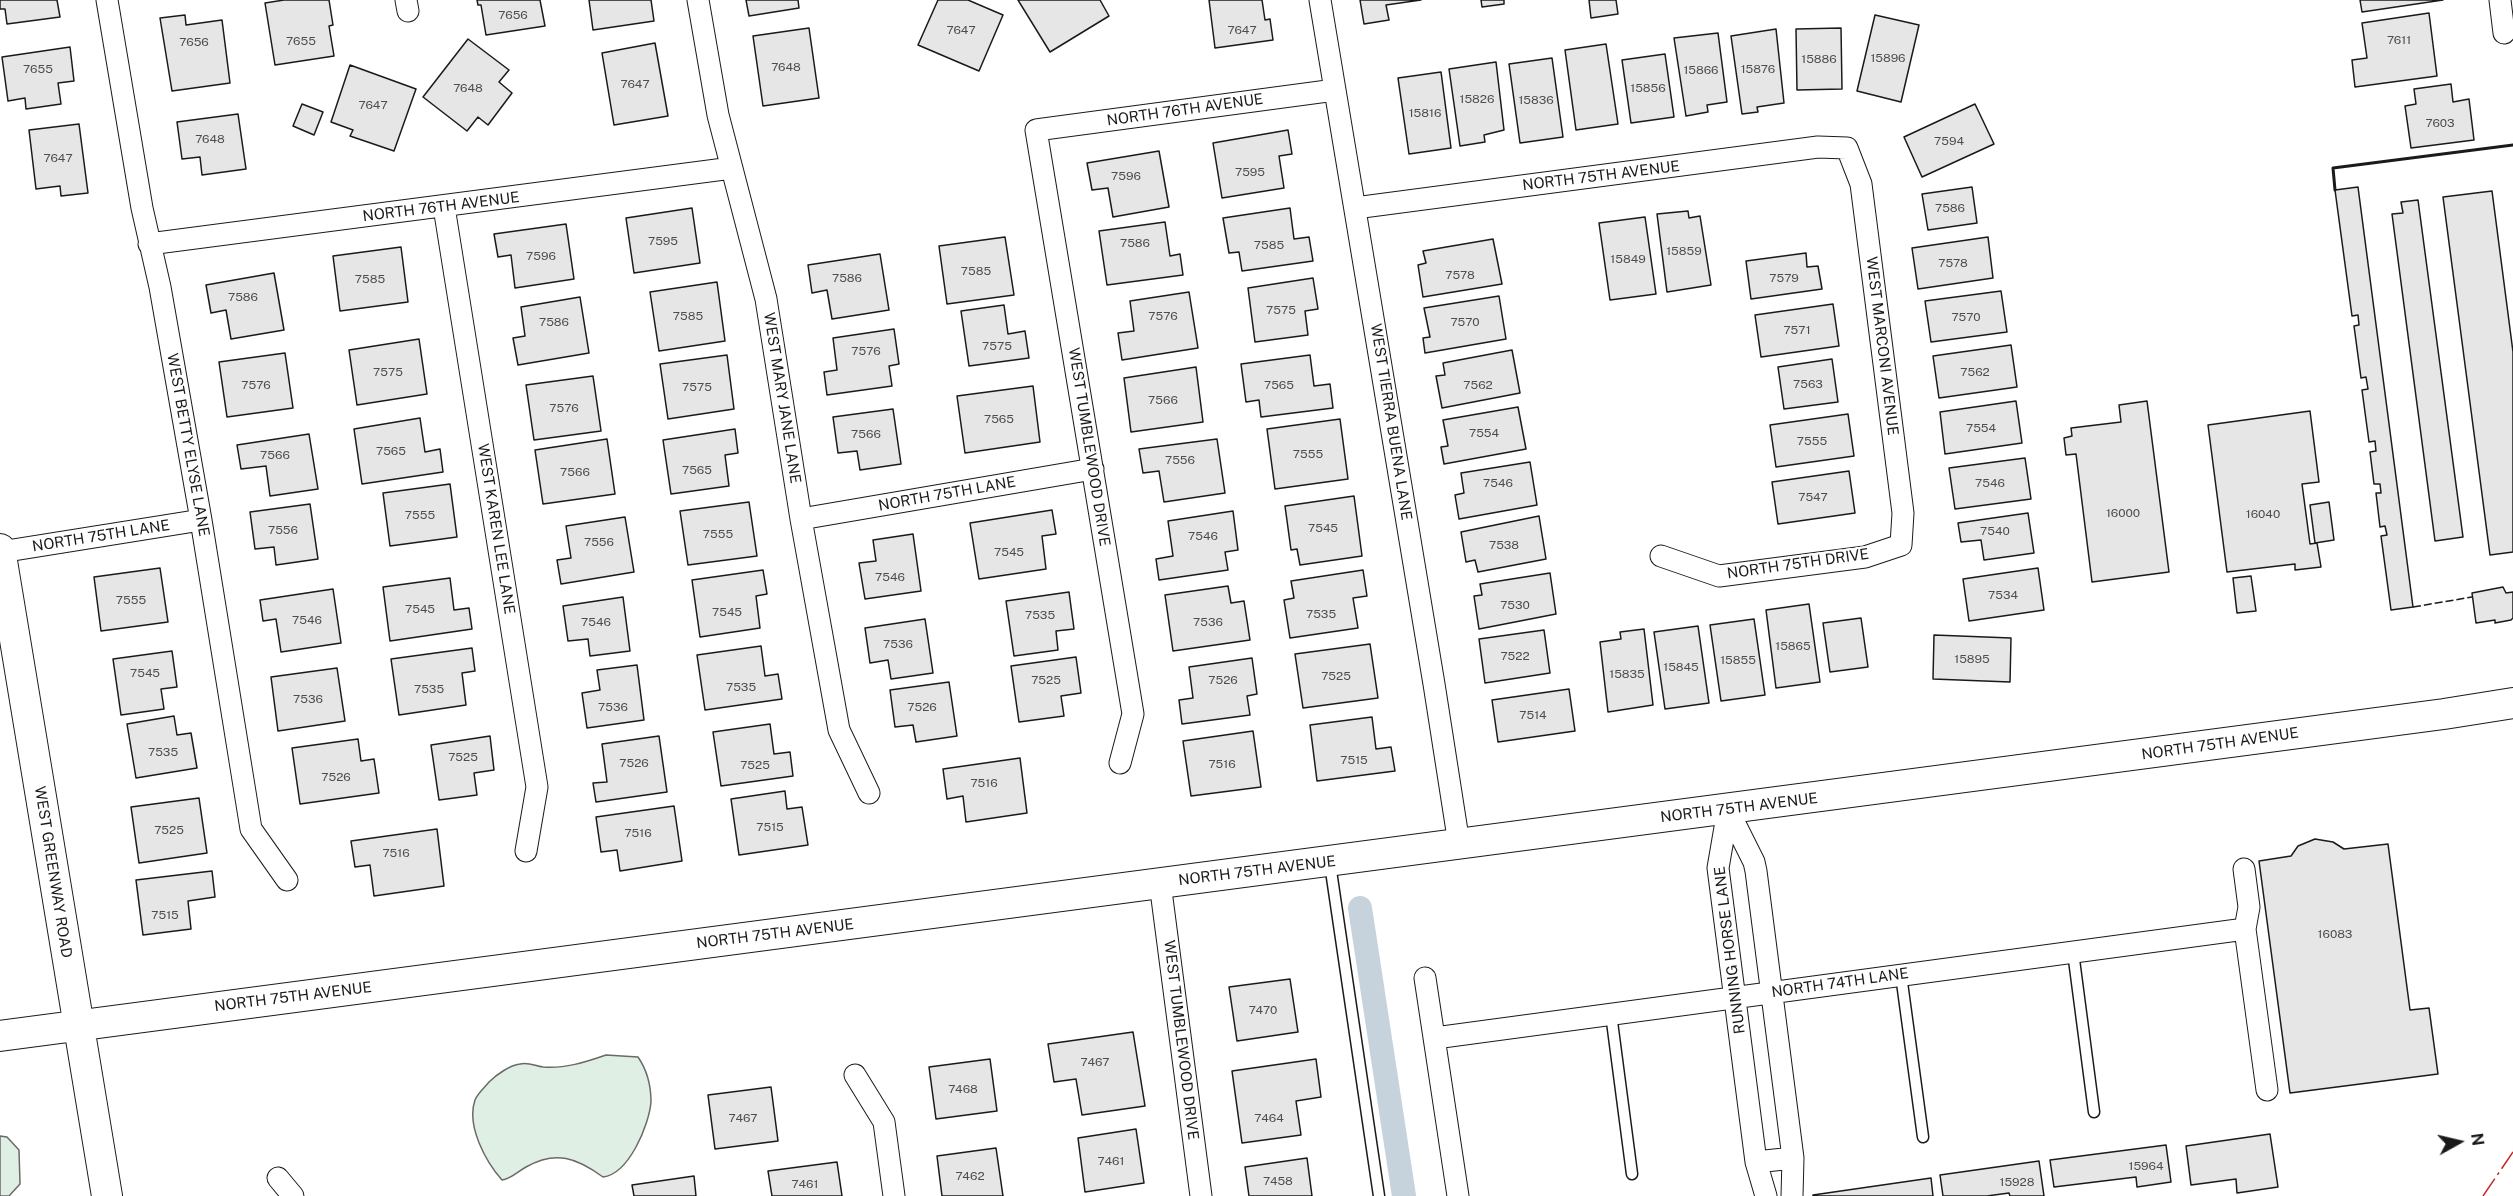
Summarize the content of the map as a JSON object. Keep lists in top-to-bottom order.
{
  "streets": {
    "main road": ["NORTH 75TH AVENUE", "WEST GREENWAY ROAD"],
    "street": [
      "NORTH 76TH AVENUE",
      "WEST MARCONI AVENUE",
      "WEST MARY JANE LANE",
      "WEST TIERRA BUENA LANE",
      "WEST BETTY ELYSE LANE",
      "WEST TUMBLEWOOD DRIVE",
      "NORTH 75TH LANE",
      "WEST KAREN LEE LANE",
      "NORTH 75TH DRIVE",
      "RUNNING HORSE LANE",
      "NORTH 74TH LANE"
    ]
  },
  "crossings": [
    ["NORTH 76TH AVENUE", "WEST MARY JANE LANE"],
    ["NORTH 76TH AVENUE", "WEST TIERRA BUENA LANE"],
    ["NORTH 76TH AVENUE", "WEST BETTY ELYSE LANE"],
    ["NORTH 76TH AVENUE", "WEST TUMBLEWOOD DRIVE"],
    ["NORTH 76TH AVENUE", "WEST KAREN LEE LANE"],
    ["NORTH 75TH AVENUE", "WEST MARCONI AVENUE"],
    ["NORTH 75TH AVENUE", "WEST TIERRA BUENA LANE"],
    ["NORTH 75TH AVENUE", "WEST TUMBLEWOOD DRIVE"],
    ["NORTH 75TH AVENUE", "WEST GREENWAY ROAD"],
    ["NORTH 75TH AVENUE", "RUNNING HORSE LANE"],
    ["WEST MARCONI AVENUE", "NORTH 75TH DRIVE"],
    ["WEST MARY JANE LANE", "NORTH 75TH LANE"],
    ["WEST BETTY ELYSE LANE", "NORTH 75TH LANE"],
    ["WEST TUMBLEWOOD DRIVE", "NORTH 75TH LANE"],
    ["NORTH 75TH LANE", "WEST GREENWAY ROAD"],
    ["RUNNING HORSE LANE", "NORTH 74TH LANE"]
  ],
  "house_numbers": [
    "7656",
    "7647",
    "7647",
    "7611",
    "7655",
    "7656",
    "15896",
    "15886",
    "7648",
    "7655",
    "15876",
    "15866",
    "7647",
    "7648",
    "15856",
    "15826",
    "15836",
    "7647",
    "15816",
    "7603",
    "7648",
    "7594",
    "7647",
    "7595",
    "7596",
    "7586",
    "7595",
    "7586",
    "7585",
    "15859",
    "7596",
    "15849",
    "7578",
    "7585",
    "7578",
    "7586",
    "7579",
    "7585",
    "7586",
    "7575",
    "7585",
    "7576",
    "7570",
    "7586",
    "7570",
    "7571",
    "7575",
    "7576",
    "7575",
    "7562",
    "7563",
    "7576",
    "7565",
    "7562",
    "7575",
    "7566",
    "7576",
    "7565",
    "7554",
    "7554",
    "7566",
    "7555",
    "7565",
    "7555",
    "7566",
    "7556",
    "7565",
    "7566",
    "7546",
    "7546",
    "7547",
    "16000",
    "16040",
    "7555",
    "7545",
    "7556",
    "7540",
    "7555",
    "7546",
    "7556",
    "7538",
    "7545",
    "7546",
    "7534",
    "7555",
    "7530",
    "7545",
    "7545",
    "7535",
    "7535",
    "7546",
    "7546",
    "7536",
    "7536",
    "15865",
    "7522",
    "15895",
    "15855",
    "15845",
    "7545",
    "15835",
    "7525",
    "7525",
    "7526",
    "7535",
    "7535",
    "7536",
    "7536",
    "7526",
    "7514",
    "7535",
    "7525",
    "7515",
    "7526",
    "7516",
    "7525",
    "7526",
    "7516",
    "7515",
    "7525",
    "7516",
    "7516",
    "7515",
    "16083",
    "7470",
    "7467",
    "7468",
    "7467",
    "7464",
    "7461",
    "15964",
    "7462",
    "7458",
    "15928",
    "7461"
  ],
  "north": "right"
}
